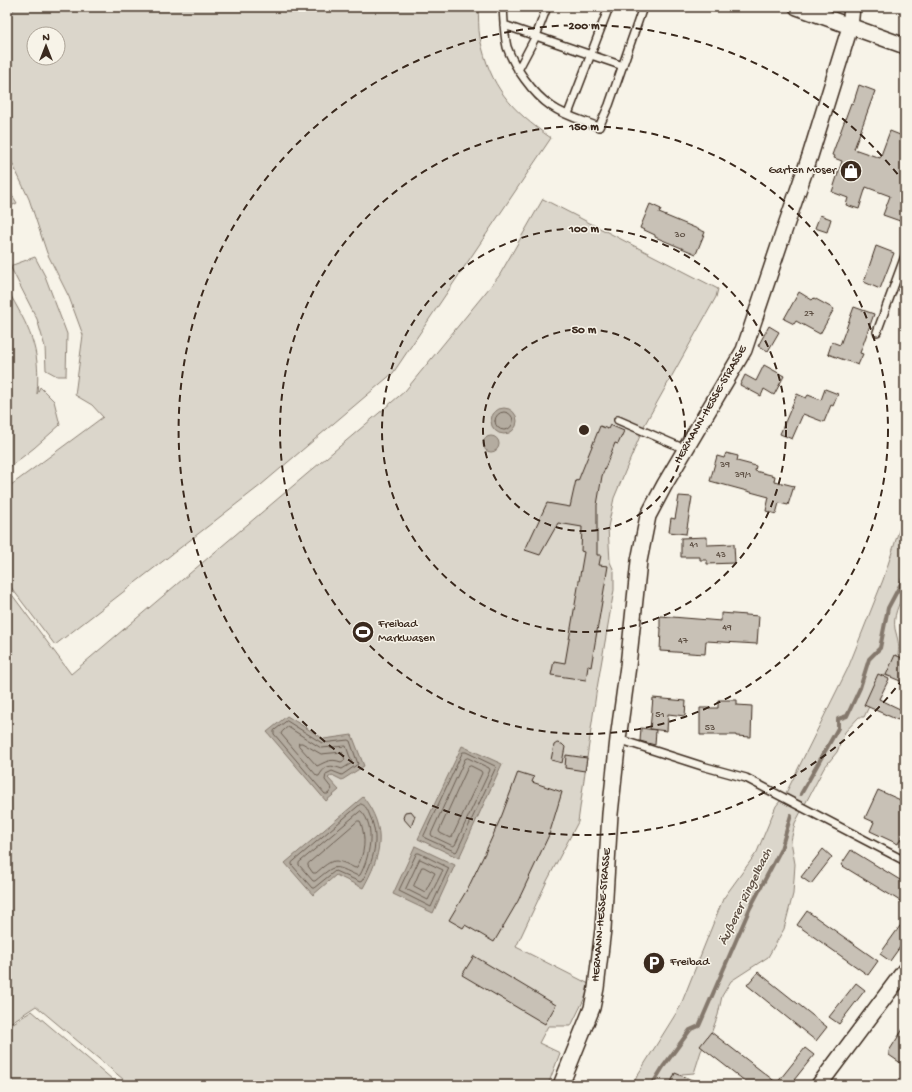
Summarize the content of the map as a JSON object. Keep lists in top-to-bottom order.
{
  "streets": {
    "street": ["HERMANN-HESSE-STRASSE"]
  },
  "water": ["Äußerer Ringelbach"],
  "places": {
    "shop": ["Garten Moser"],
    "sports": ["Freibad Markwasen"],
    "parking": ["Freibad"]
  },
  "house_numbers": [
    "30",
    "27",
    "39",
    "39/1",
    "41",
    "43",
    "49",
    "47",
    "51",
    "53"
  ],
  "north": "top",
  "rings": [
    "200 m",
    "150 m",
    "100 m",
    "50 m"
  ]
}
